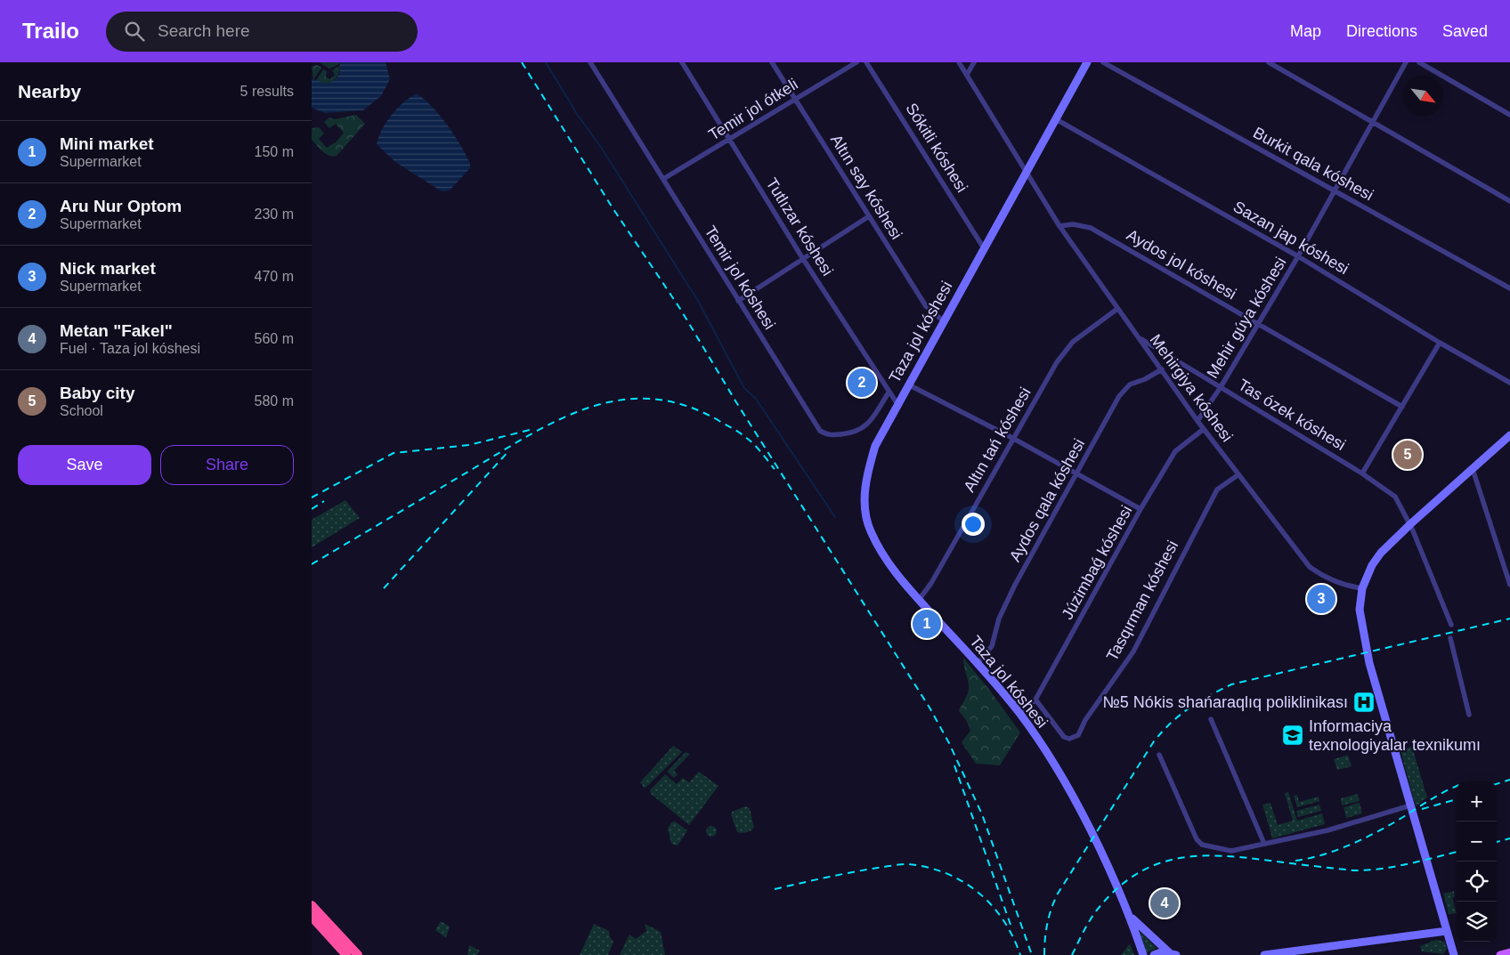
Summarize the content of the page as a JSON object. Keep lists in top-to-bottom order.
{
  "streets": {
    "main road": ["Taza jol kóshesi"],
    "street": [
      "Temir jol ótkeli",
      "Sókitli kóshesi",
      "Burkit qala kóshesi",
      "Altın say kóshesi",
      "Tutlızar kóshesi",
      "Sazan jap kóshesi",
      "Aydos jol kóshesi",
      "Temir jol kóshesi",
      "Mehir gúyа kóshesi",
      "Mehirgiya kóshesi",
      "Tas ózek kóshesi",
      "Altın tań kóshesi",
      "Aydos qala kóshesi",
      "Júzimbaǵ kóshesi",
      "Tasqırman kóshesi"
    ]
  },
  "crossings": [
    ["Temir jol ótkeli", "Altın say kóshesi"],
    ["Temir jol ótkeli", "Tutlızar kóshesi"],
    ["Temir jol ótkeli", "Temir jol kóshesi"],
    ["Sókitli kóshesi", "Taza jol kóshesi"],
    ["Burkit qala kóshesi", "Mehir gúyа kóshesi"],
    ["Altın say kóshesi", "Taza jol kóshesi"],
    ["Tutlızar kóshesi", "Temir jol kóshesi"],
    ["Tutlızar kóshesi", "Taza jol kóshesi"],
    ["Sazan jap kóshesi", "Mehir gúyа kóshesi"],
    ["Sazan jap kóshesi", "Taza jol kóshesi"],
    ["Aydos jol kóshesi", "Mehir gúyа kóshesi"],
    ["Aydos jol kóshesi", "Mehirgiya kóshesi"],
    ["Mehir gúyа kóshesi", "Mehirgiya kóshesi"],
    ["Mehir gúyа kóshesi", "Tas ózek kóshesi"],
    ["Taza jol kóshesi", "Mehirgiya kóshesi"],
    ["Taza jol kóshesi", "Altın tań kóshesi"],
    ["Taza jol kóshesi", "Aydos qala kóshesi"],
    ["Taza jol kóshesi", "Júzimbaǵ kóshesi"],
    ["Mehirgiya kóshesi", "Tas ózek kóshesi"],
    ["Mehirgiya kóshesi", "Altın tań kóshesi"],
    ["Mehirgiya kóshesi", "Aydos qala kóshesi"],
    ["Mehirgiya kóshesi", "Júzimbaǵ kóshesi"],
    ["Mehirgiya kóshesi", "Tasqırman kóshesi"],
    ["Júzimbaǵ kóshesi", "Tasqırman kóshesi"]
  ],
  "places": {
    "hospital": ["№5 Nókis shańaraqlıq poliklinikası"],
    "school or university": ["Informaciya texnologiyalar texnikumı"]
  },
  "north": "bottom right",
  "page": {
    "header": "Trailo",
    "search": "Search here",
    "nav": ["Map", "Directions", "Saved"],
    "heading": ["Nearby", "5 results"],
    "list": [
      {
        "mark": "1",
        "name": "Mini market",
        "note": "Supermarket",
        "value": "150 m"
      },
      {
        "mark": "2",
        "name": "Aru Nur Optom",
        "note": "Supermarket",
        "value": "230 m"
      },
      {
        "mark": "3",
        "name": "Nick market",
        "note": "Supermarket",
        "value": "470 m"
      },
      {
        "mark": "4",
        "name": "Metan \"Fakel\"",
        "note": "Fuel · Taza jol kóshesi",
        "value": "560 m"
      },
      {
        "mark": "5",
        "name": "Baby city",
        "note": "School",
        "value": "580 m"
      }
    ],
    "pins": [
      "2",
      "5",
      "3",
      "1",
      "4"
    ],
    "buttons": ["Save", "Share"],
    "map_buttons": ["+", "−"]
  }
}
